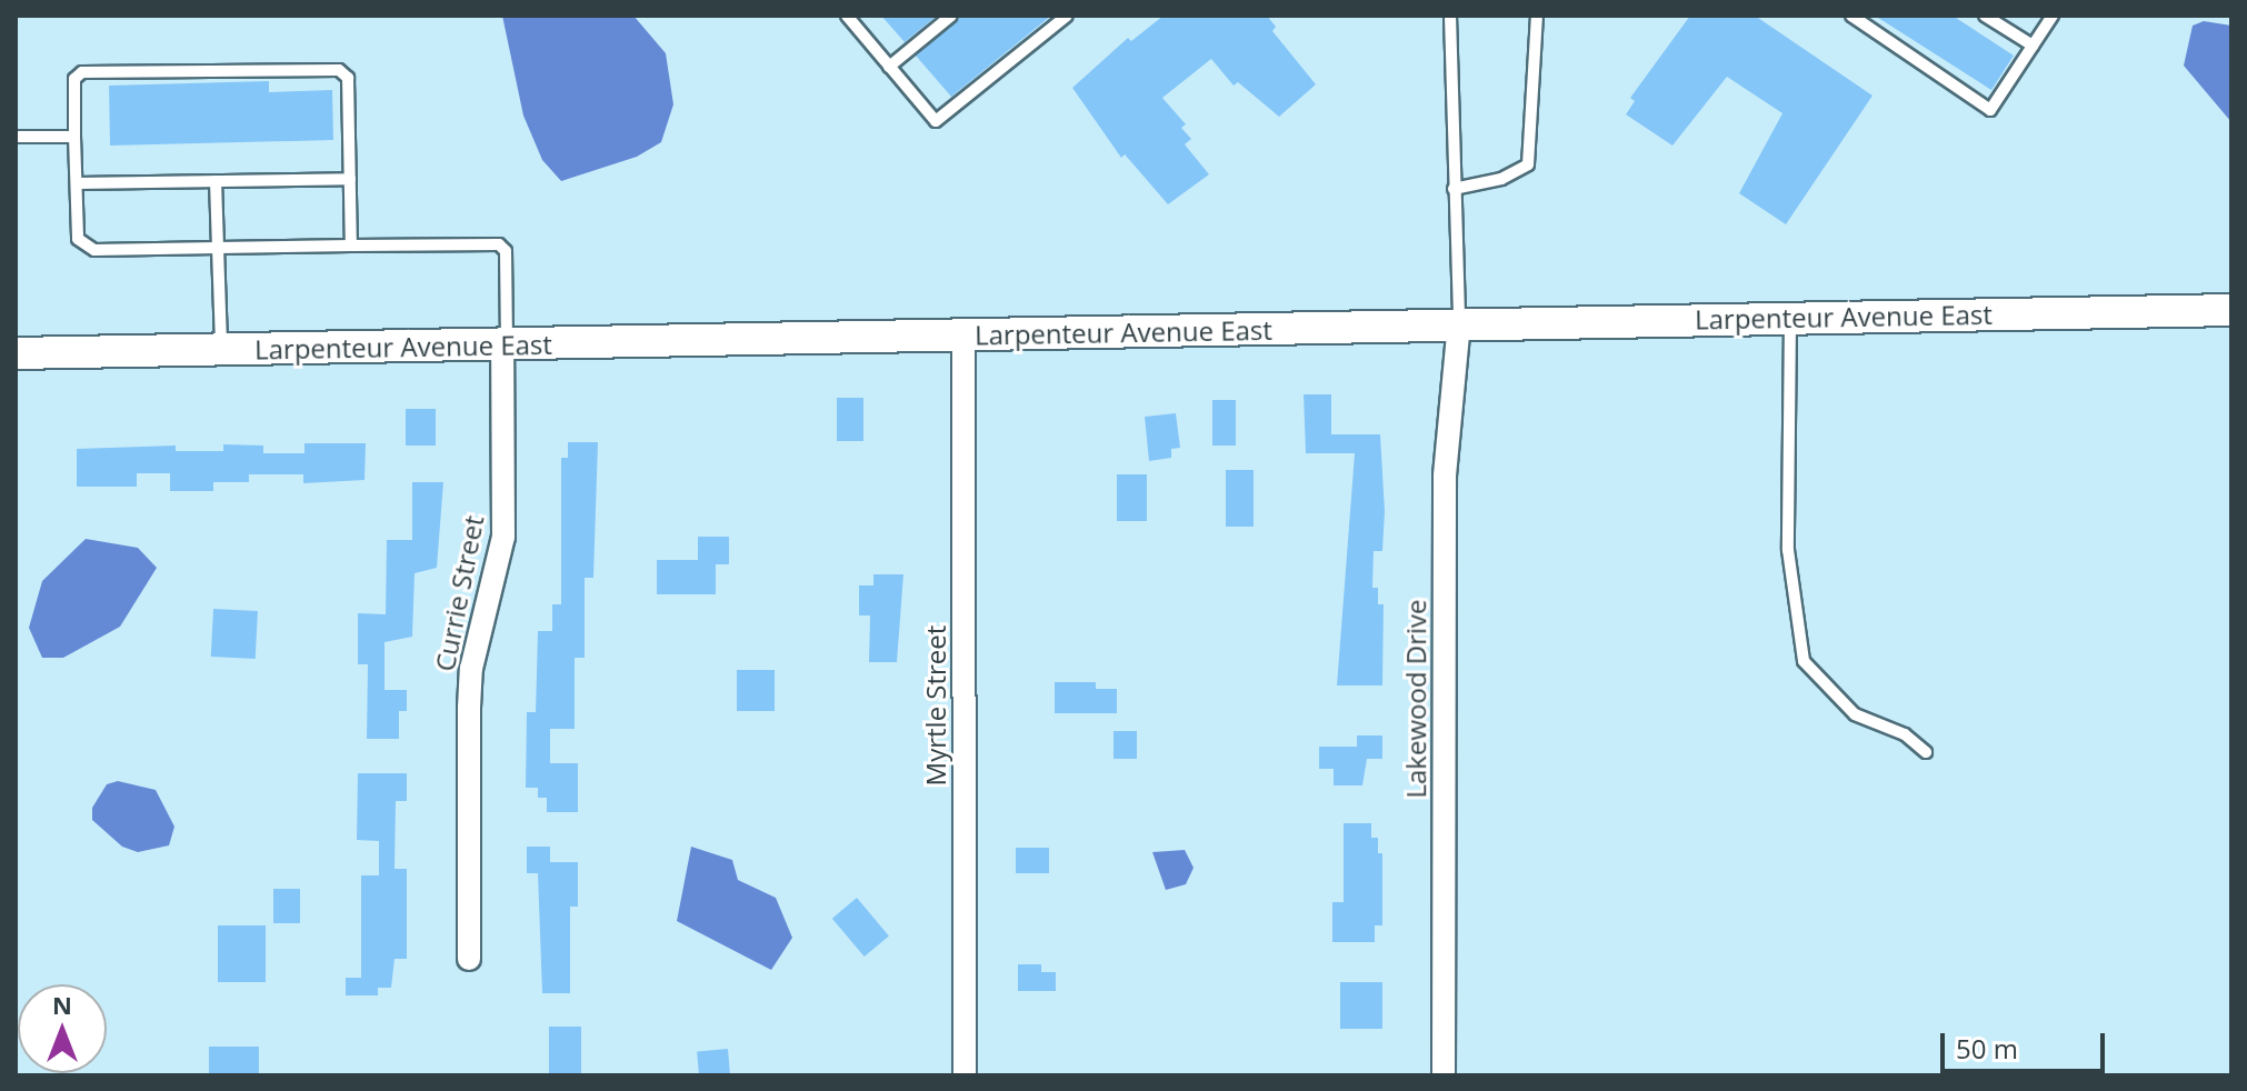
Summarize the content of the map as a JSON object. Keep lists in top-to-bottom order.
{
  "streets": {
    "street": [
      "Larpenteur Avenue East",
      "Currie Street",
      "Lakewood Drive",
      "Myrtle Street"
    ]
  },
  "crossings": [
    ["Larpenteur Avenue East", "Currie Street"],
    ["Larpenteur Avenue East", "Lakewood Drive"],
    ["Larpenteur Avenue East", "Myrtle Street"]
  ],
  "scale_bar": "50 m",
  "north": "top"
}
